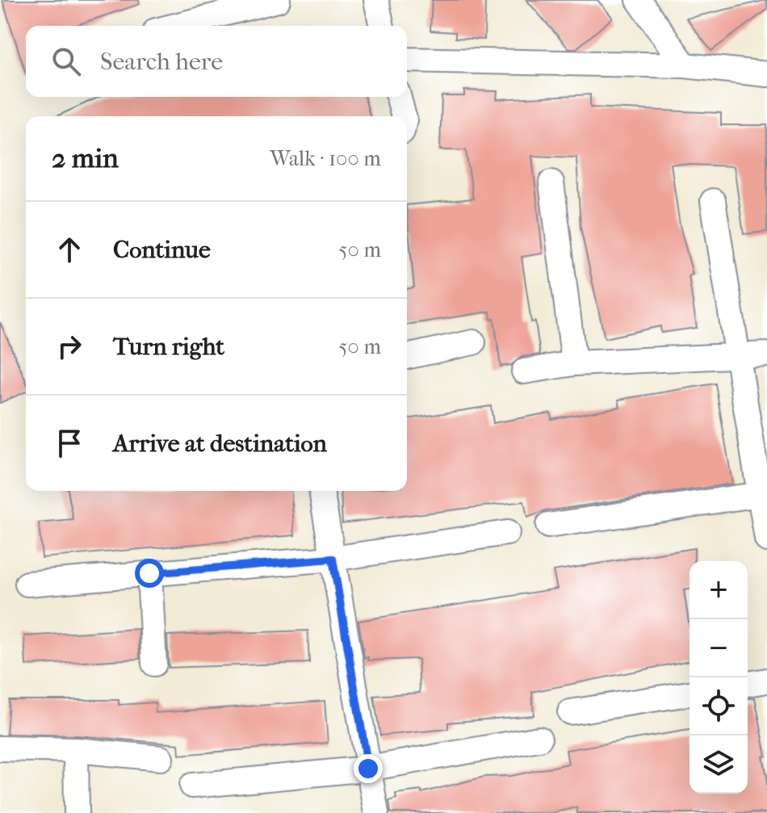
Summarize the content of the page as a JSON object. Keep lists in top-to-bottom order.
{
  "page": {
    "search": "Search here",
    "heading": ["2 min", "Walk · 100 m"],
    "list": [
      ["Continue", "50 m"],
      ["Turn right", "50 m"],
      "Arrive at destination"
    ],
    "map_buttons": ["+", "−"]
  }
}
